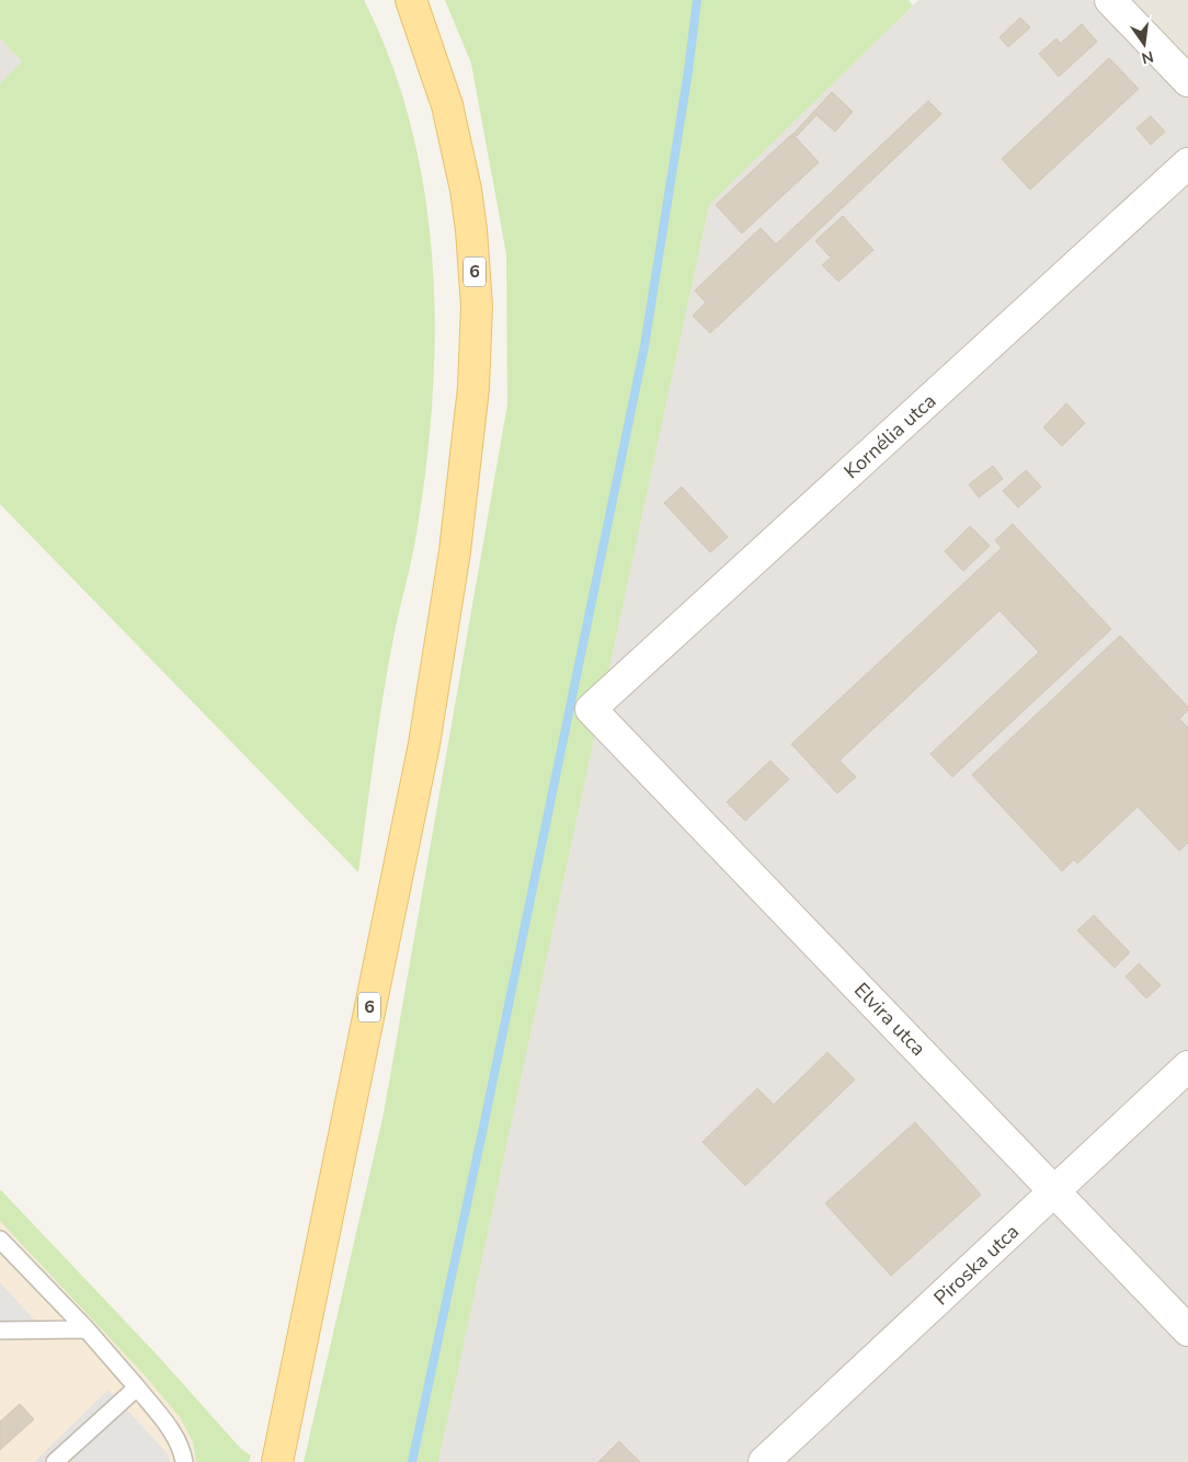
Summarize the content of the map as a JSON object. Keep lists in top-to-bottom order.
{
  "streets": {
    "main road": ["6"],
    "street": ["Kornélia utca", "Elvira utca", "Piroska utca"]
  },
  "crossings": [
    ["Kornélia utca", "Elvira utca"],
    ["Elvira utca", "Piroska utca"]
  ],
  "north": "bottom"
}
